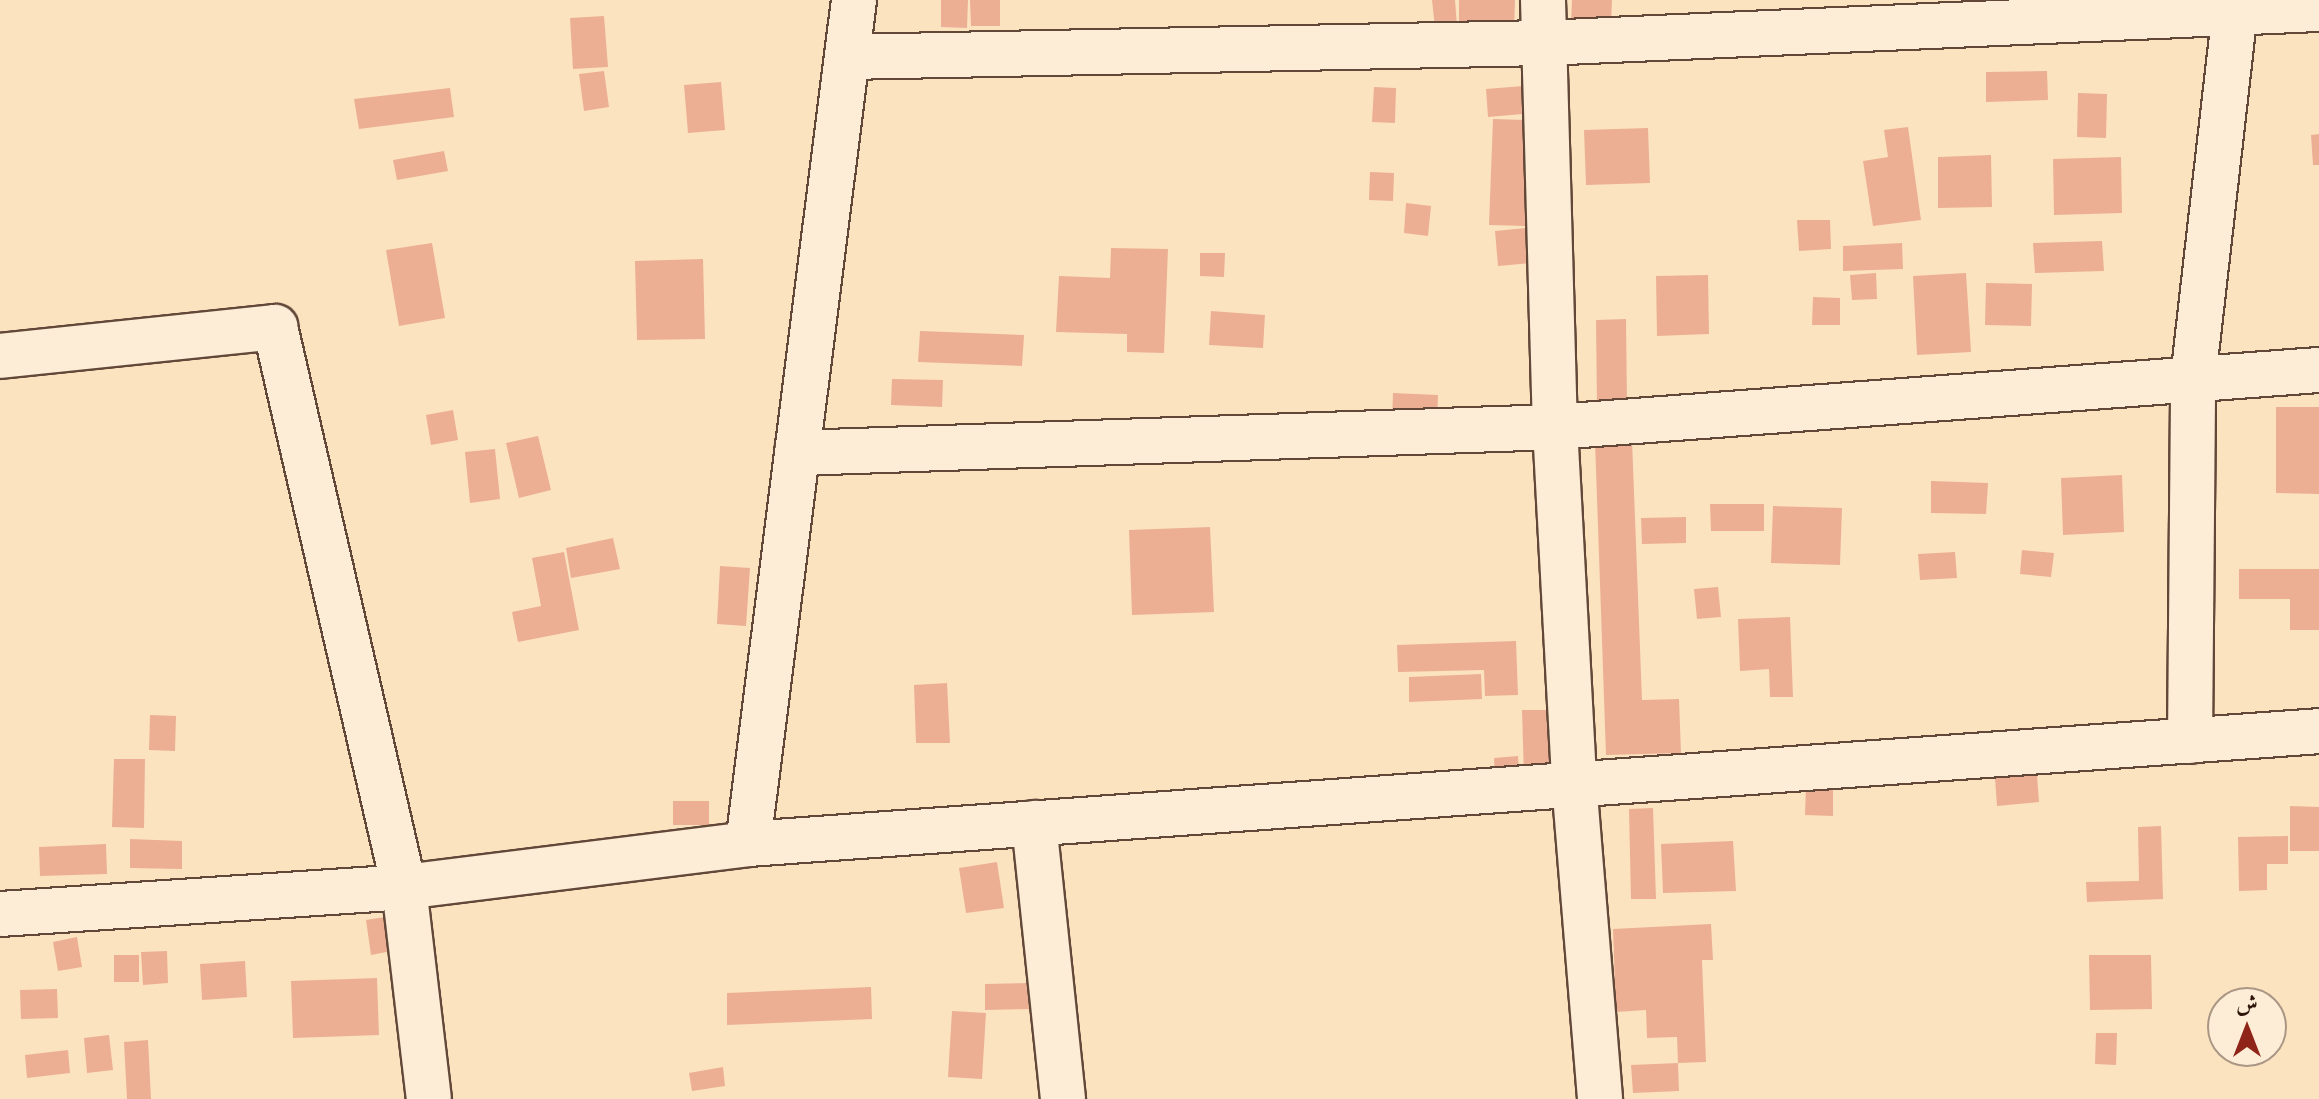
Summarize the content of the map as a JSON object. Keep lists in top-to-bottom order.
{
  "north": "top"
}
